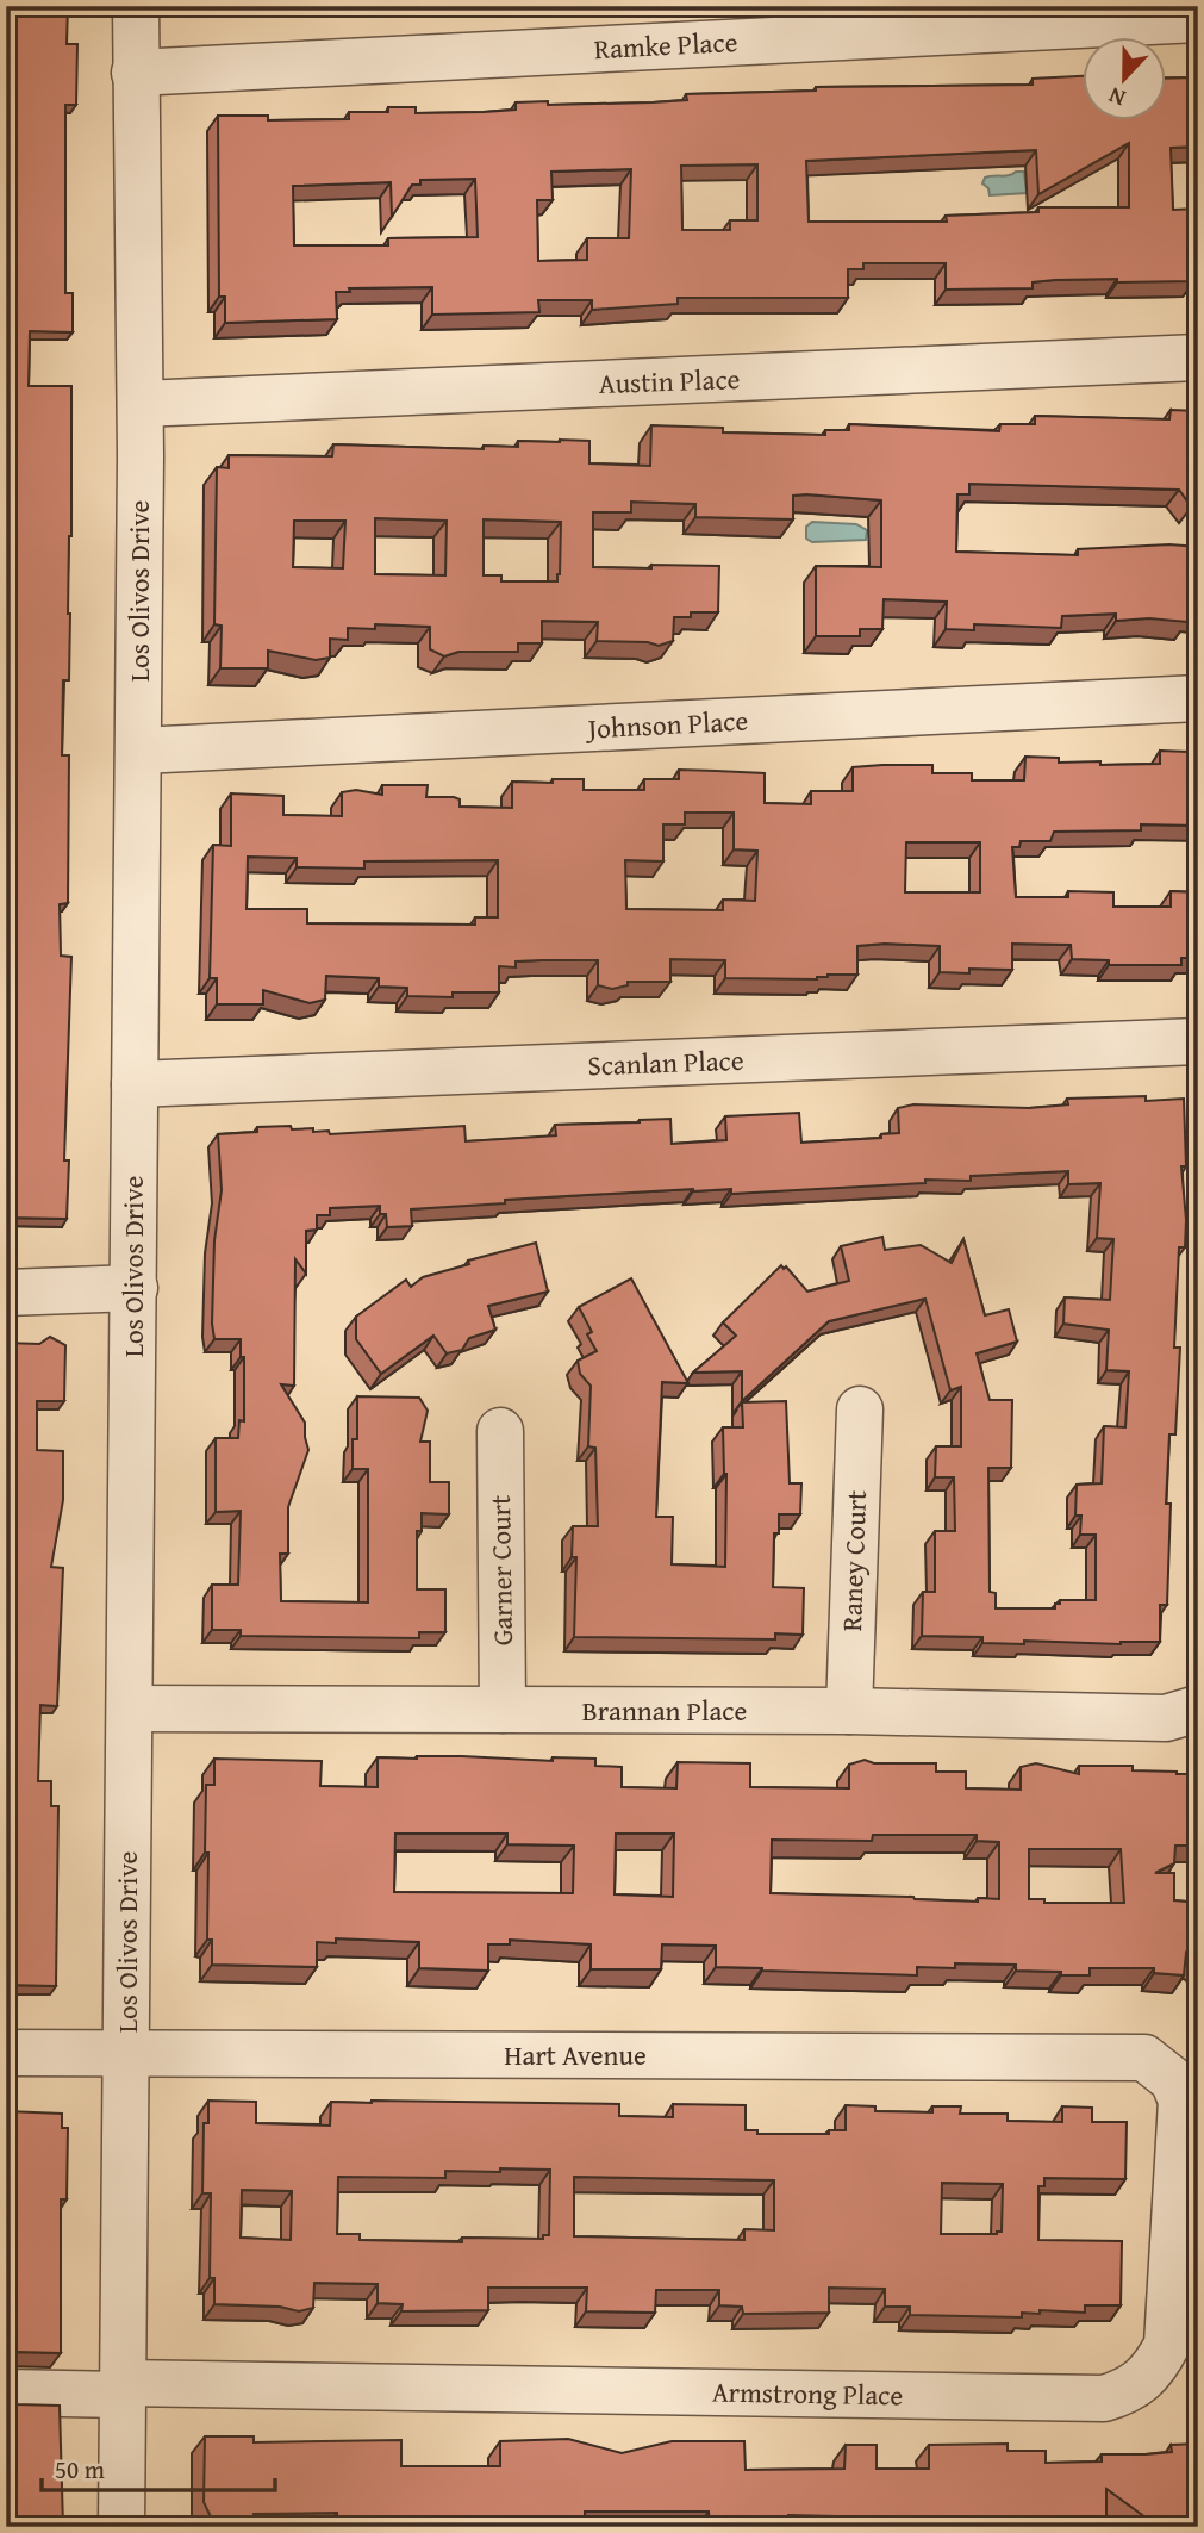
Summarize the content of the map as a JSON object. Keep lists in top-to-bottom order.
{
  "streets": {
    "street": [
      "Ramke Place",
      "Austin Place",
      "Los Olivos Drive",
      "Johnson Place",
      "Scanlan Place",
      "Raney Court",
      "Garner Court",
      "Brannan Place",
      "Hart Avenue",
      "Armstrong Place"
    ]
  },
  "crossings": [
    ["Ramke Place", "Los Olivos Drive"],
    ["Austin Place", "Los Olivos Drive"],
    ["Los Olivos Drive", "Johnson Place"],
    ["Los Olivos Drive", "Scanlan Place"],
    ["Los Olivos Drive", "Brannan Place"],
    ["Los Olivos Drive", "Hart Avenue"],
    ["Los Olivos Drive", "Armstrong Place"],
    ["Raney Court", "Brannan Place"],
    ["Garner Court", "Brannan Place"],
    ["Hart Avenue", "Armstrong Place"]
  ],
  "scale_bar": "50 m",
  "north": "bottom"
}
